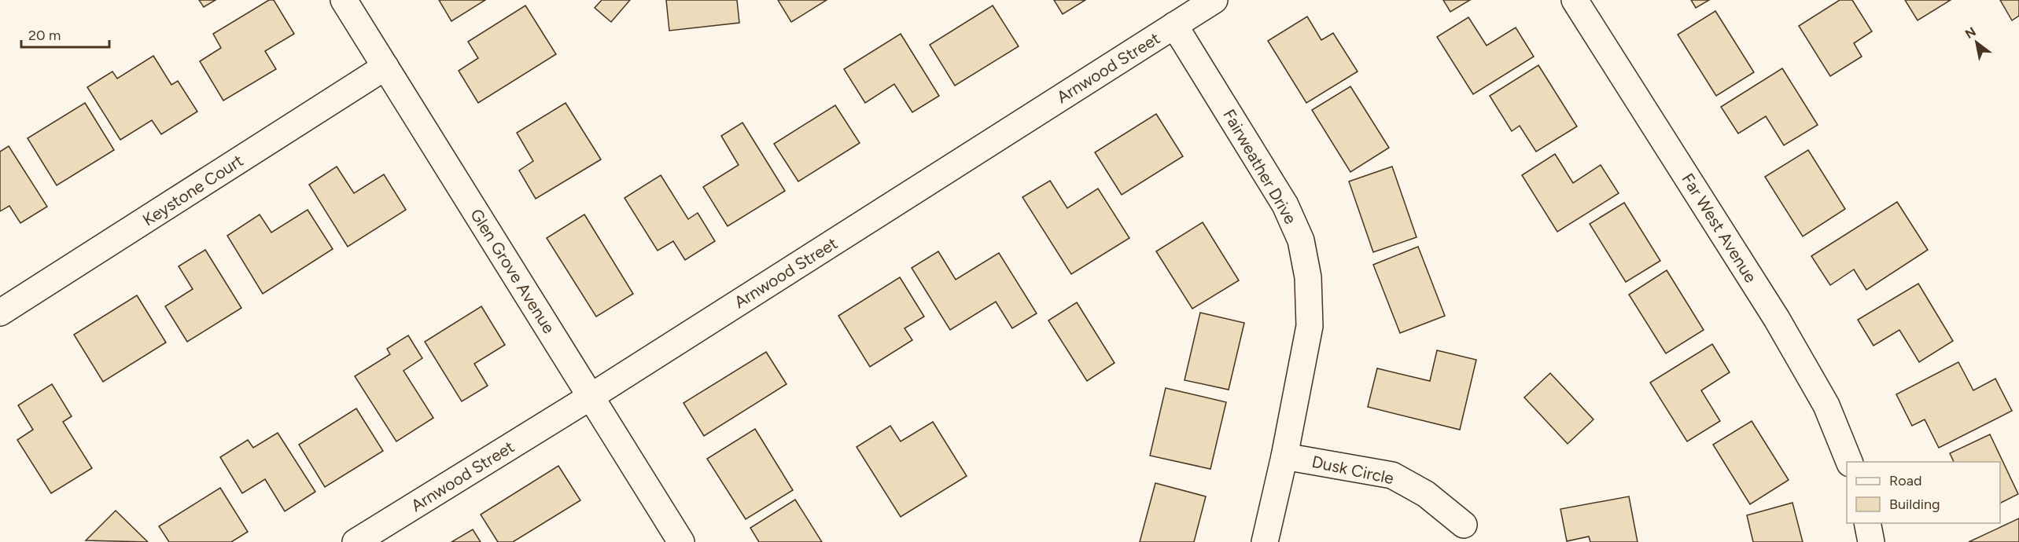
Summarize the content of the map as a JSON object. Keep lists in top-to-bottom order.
{
  "streets": {
    "street": [
      "Arnwood Street",
      "Fairweather Drive",
      "Keystone Court",
      "Far West Avenue",
      "Glen Grove Avenue",
      "Dusk Circle"
    ]
  },
  "crossings": [
    ["Arnwood Street", "Fairweather Drive"],
    ["Arnwood Street", "Glen Grove Avenue"],
    ["Fairweather Drive", "Dusk Circle"],
    ["Keystone Court", "Glen Grove Avenue"]
  ],
  "legend": ["Road", "Building"],
  "scale_bar": "20 m",
  "north": "top left"
}
